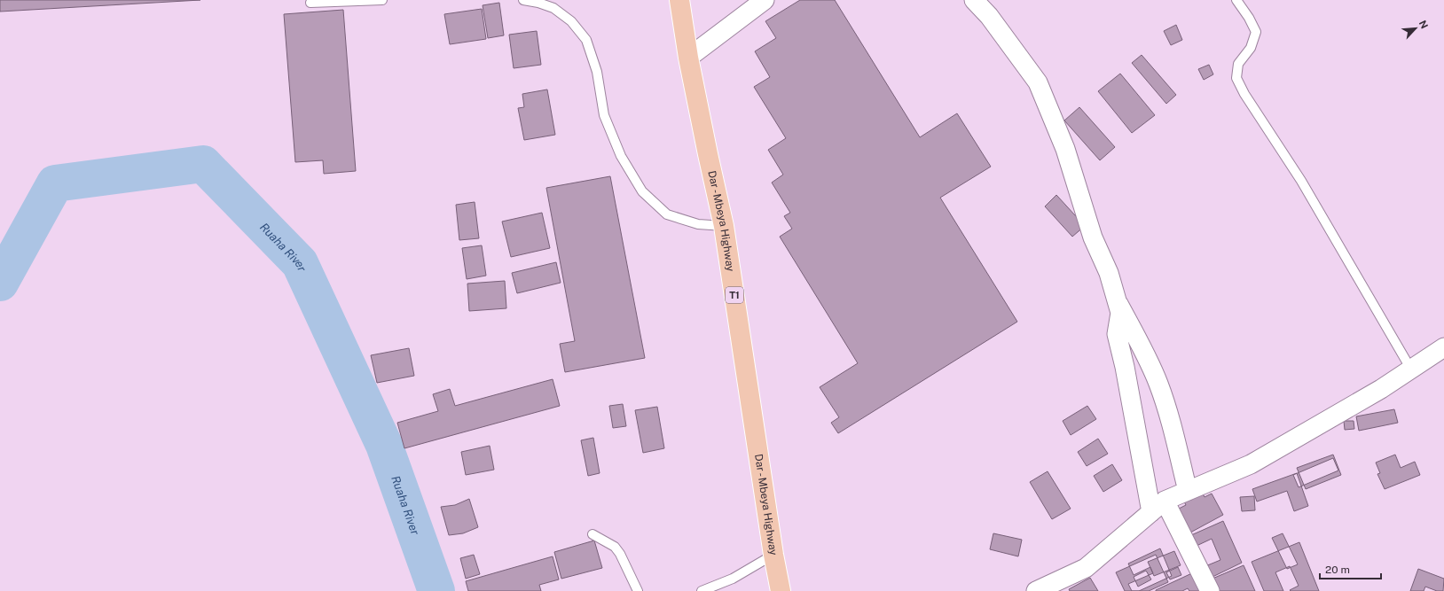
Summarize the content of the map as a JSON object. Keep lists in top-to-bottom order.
{
  "streets": {
    "highway": ["Dar - Mbeya Highway", "T1"]
  },
  "water": ["Ruaha River"],
  "scale_bar": "20 m",
  "north": "top right"
}
